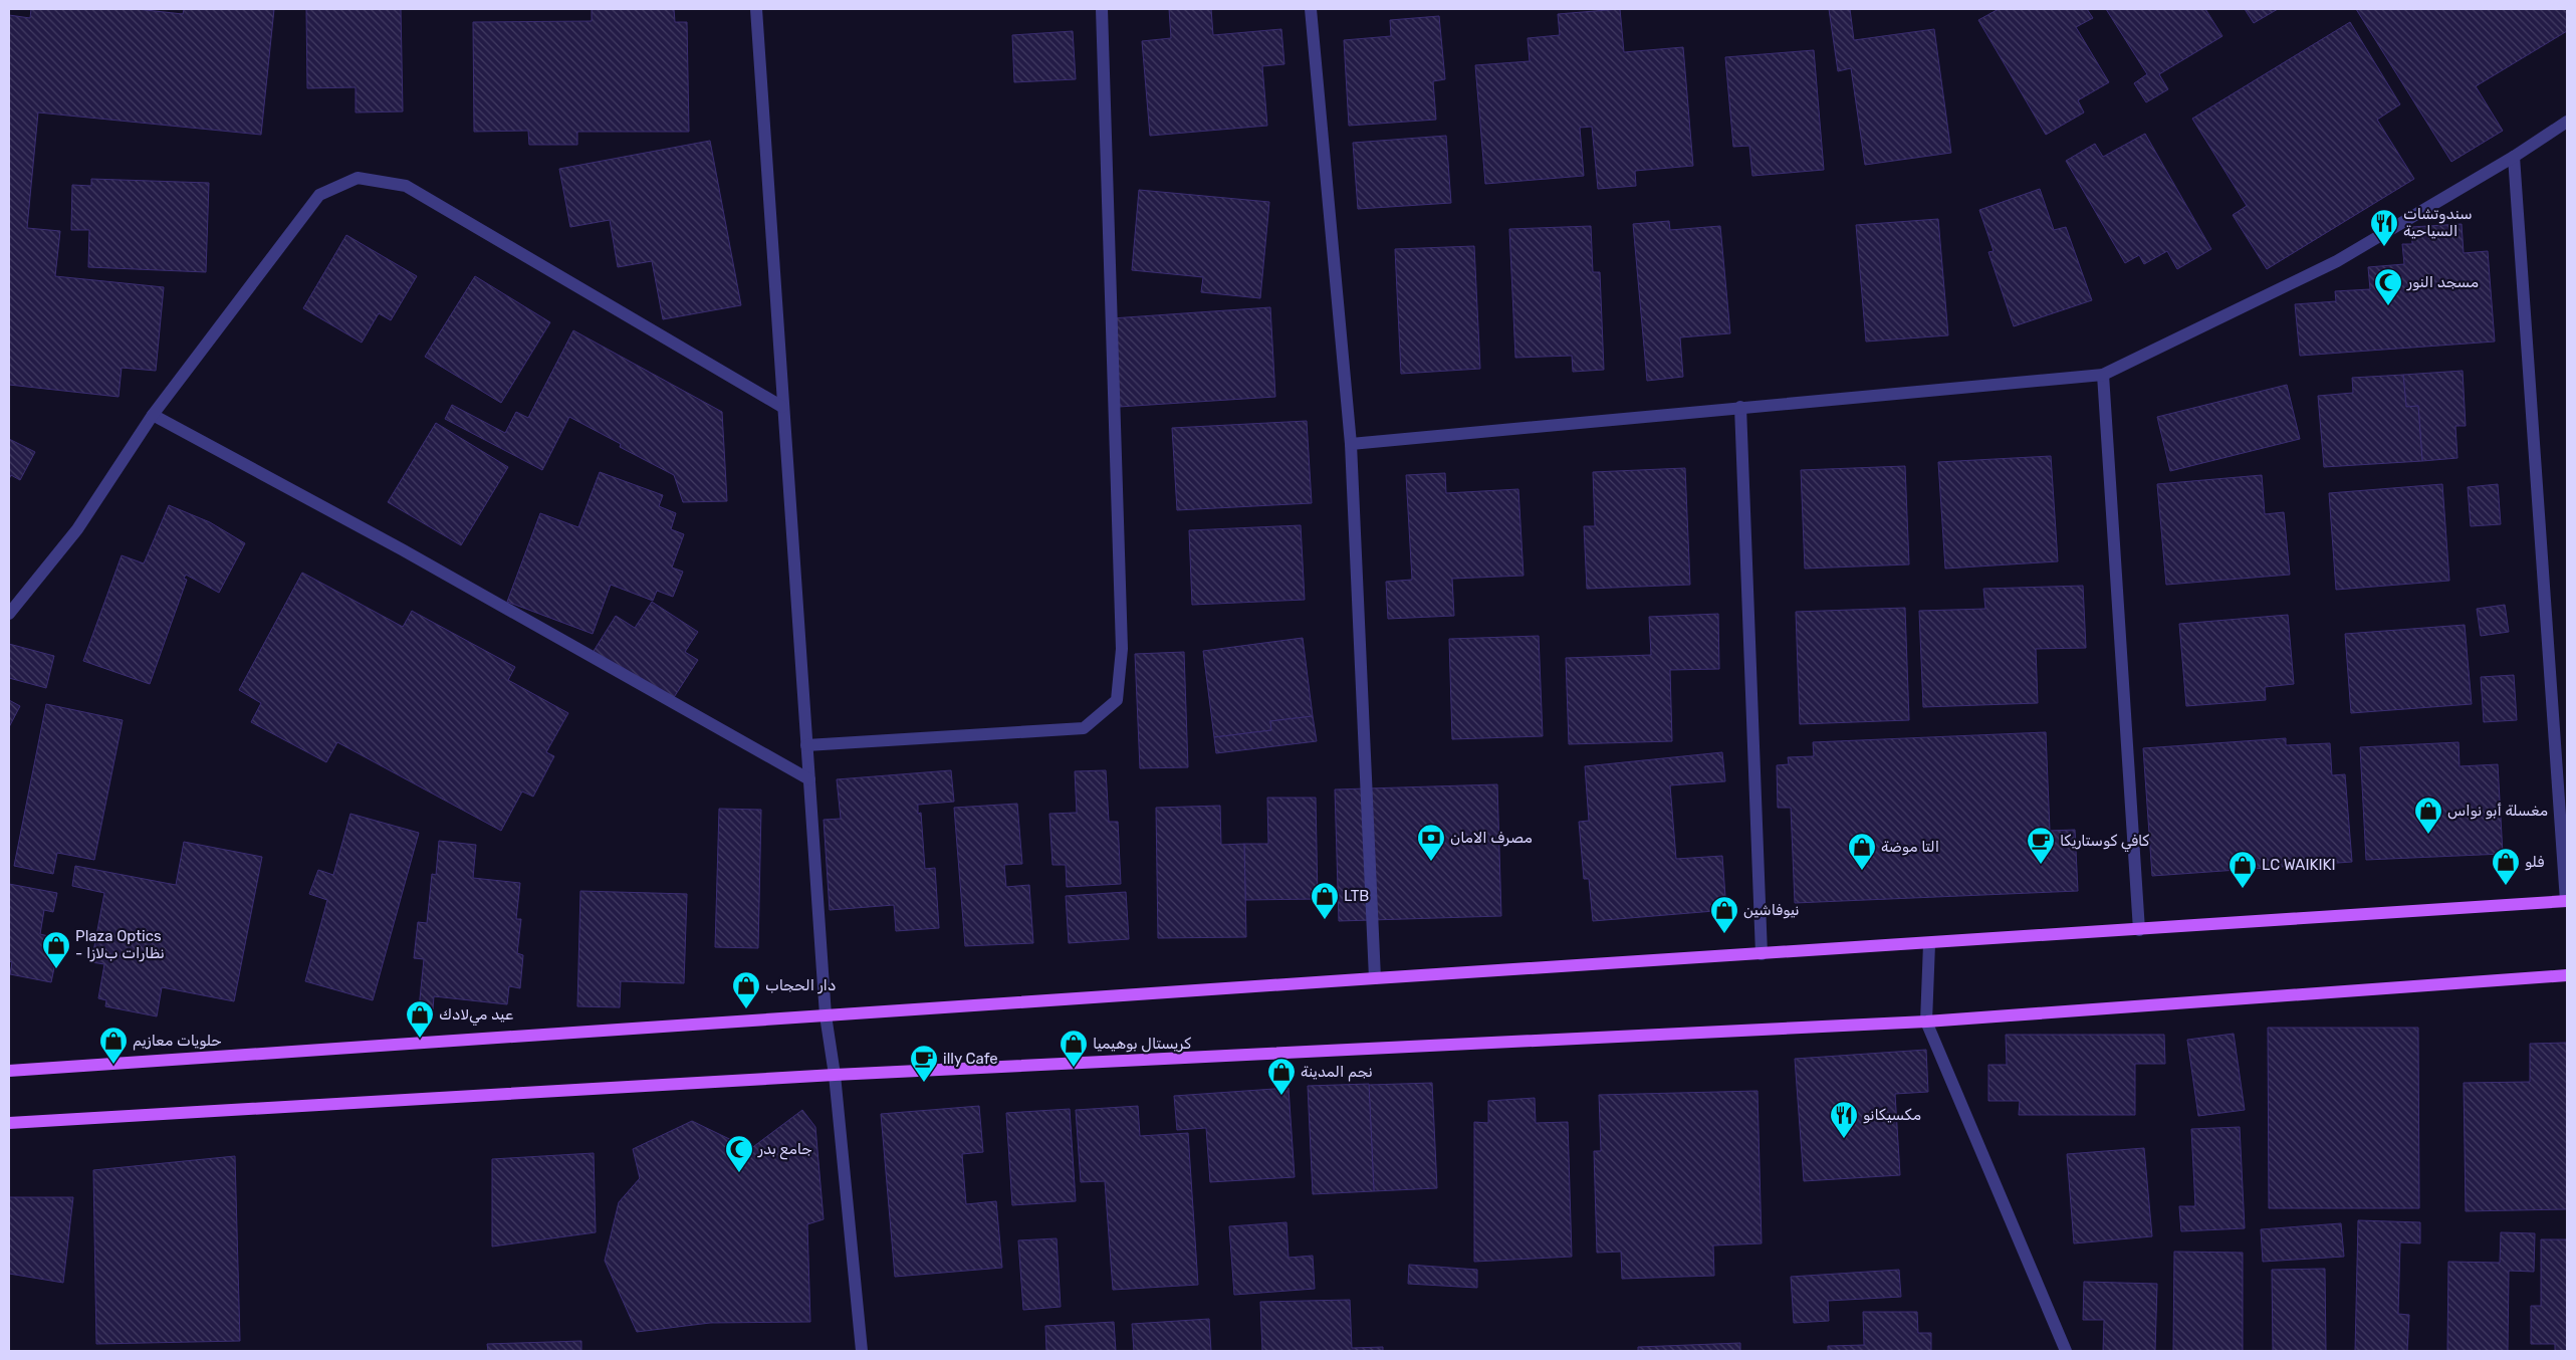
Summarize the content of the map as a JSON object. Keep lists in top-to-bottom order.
{
  "places": {
    "restaurant": ["سندوتشات السياحية", "مكسيكانو"],
    "mosque": ["مسجد النور", "جامع بدر"],
    "shop": [
      "مغسلة أبو نواس",
      "التا موضة",
      "فلو",
      "LC WAIKIKI",
      "LTB",
      "نيوفاشين",
      "Plaza Optics - نظارات بﻻزا",
      "دار الحجاب",
      "عيد ميﻻدك",
      "حلويات معازيم",
      "كريستال بوهيميا",
      "نجم المدينة"
    ],
    "bank": ["مصرف الامان"],
    "cafe": ["كافي كوستاريكا", "illy Cafe"]
  }
}
